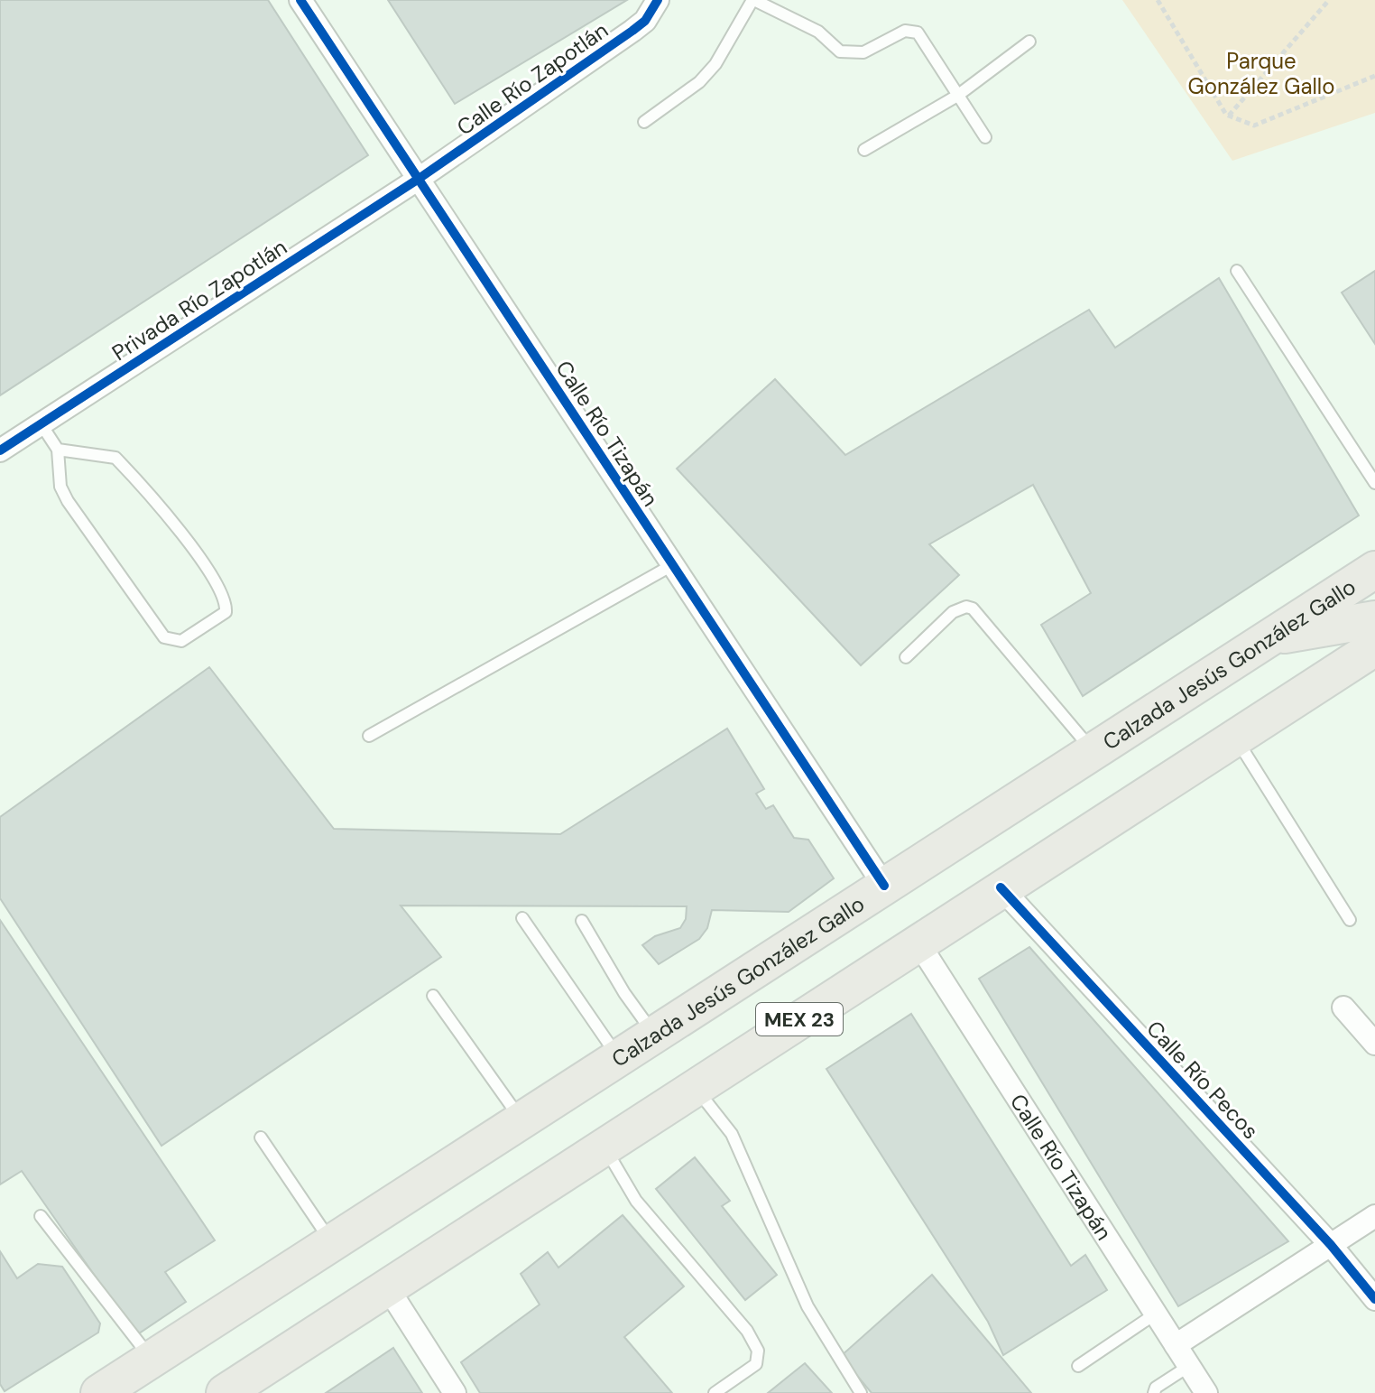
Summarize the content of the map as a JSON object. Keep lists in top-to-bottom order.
{
  "streets": {
    "main road": ["Calzada Jesús González Gallo", "MEX 23"],
    "street": [
      "Calle Río Zapotlán",
      "Privada Río Zapotlán",
      "Calle Río Tizapán",
      "Calle Río Pecos"
    ]
  },
  "crossings": [
    ["Calle Río Zapotlán", "Privada Río Zapotlán"],
    ["Calle Río Zapotlán", "Calle Río Tizapán"],
    ["Privada Río Zapotlán", "Calle Río Tizapán"],
    ["Calle Río Tizapán", "Calzada Jesús González Gallo"],
    ["Calle Río Tizapán", "MEX 23"],
    ["MEX 23", "Calle Río Pecos"]
  ],
  "parks": ["Parque González Gallo"]
}
